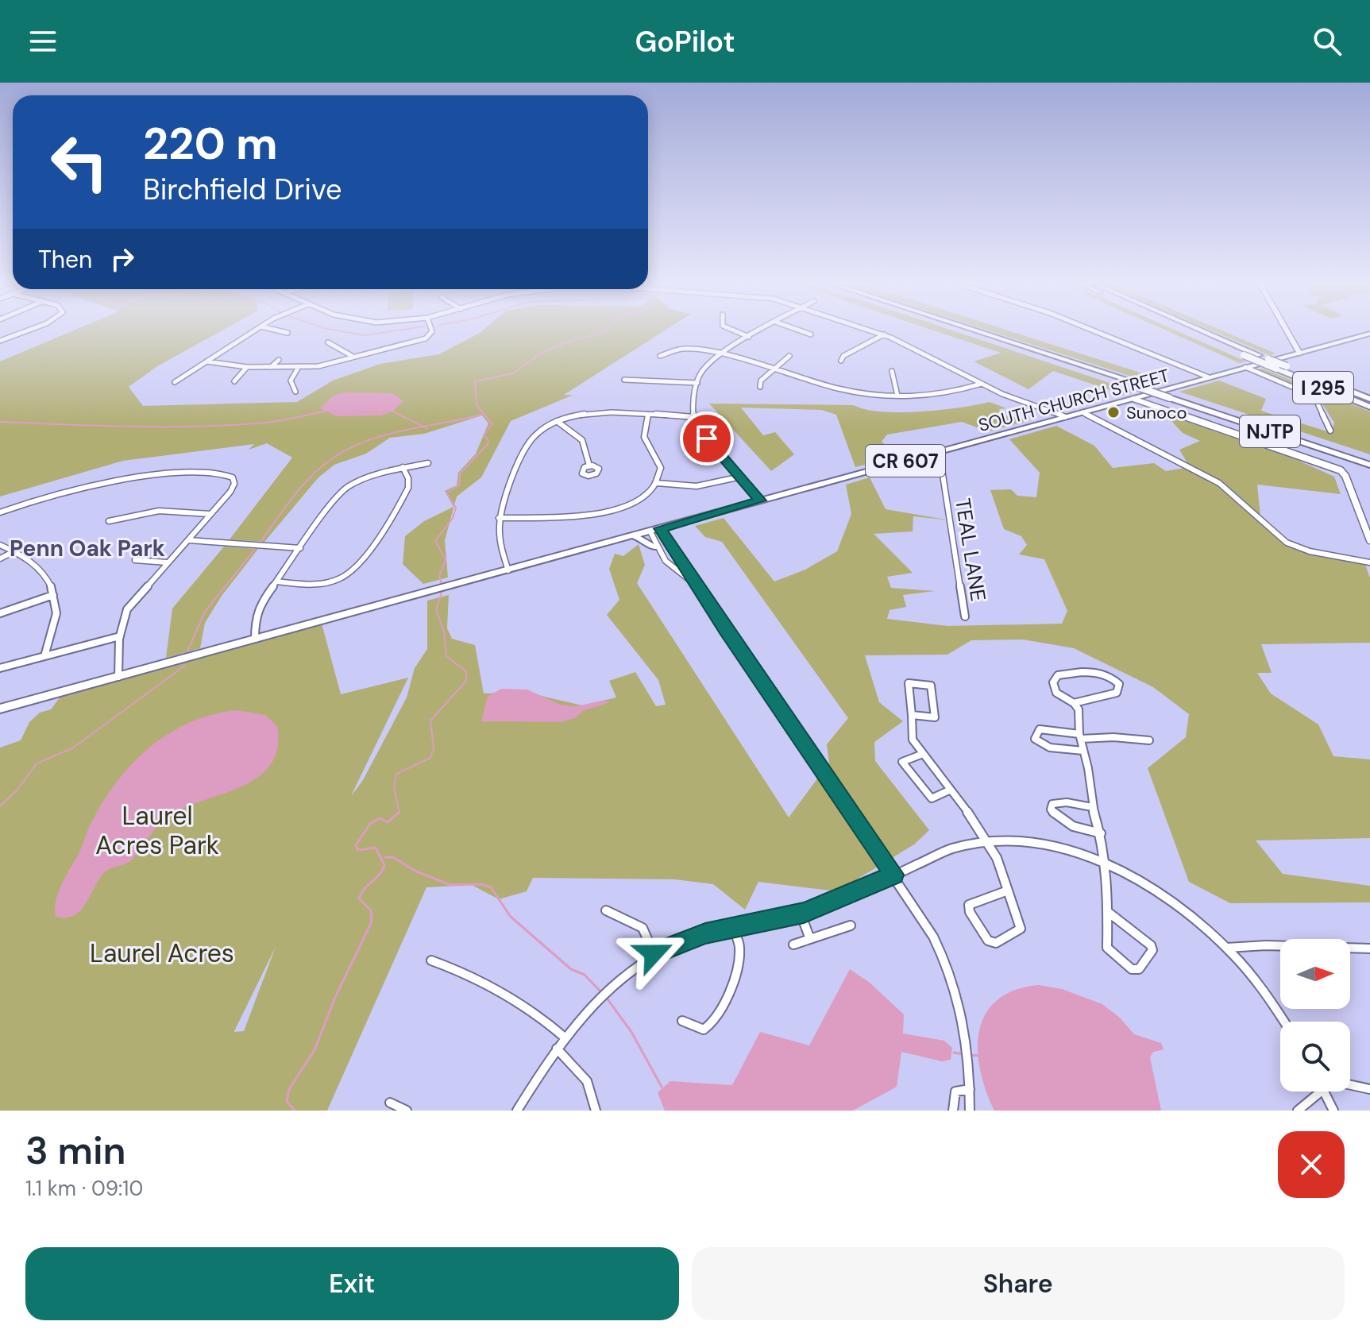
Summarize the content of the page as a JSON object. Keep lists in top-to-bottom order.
{
  "streets": {
    "highway": ["I 295", "NJTP"],
    "main road": ["SOUTH CHURCH STREET", "CR 607"],
    "street": ["TEAL LANE"]
  },
  "crossings": [
    ["SOUTH CHURCH STREET", "TEAL LANE"]
  ],
  "districts": ["Penn Oak Park"],
  "parks": ["Laurel Acres Park", "Laurel Acres"],
  "places": ["Sunoco"],
  "north": "right",
  "page": {
    "header": "GoPilot",
    "turn": ["220 m", "Birchfield Drive"],
    "then": "Then",
    "heading": ["3 min", "1.1 km · 09:10"],
    "buttons": ["Exit", "Share"]
  }
}
